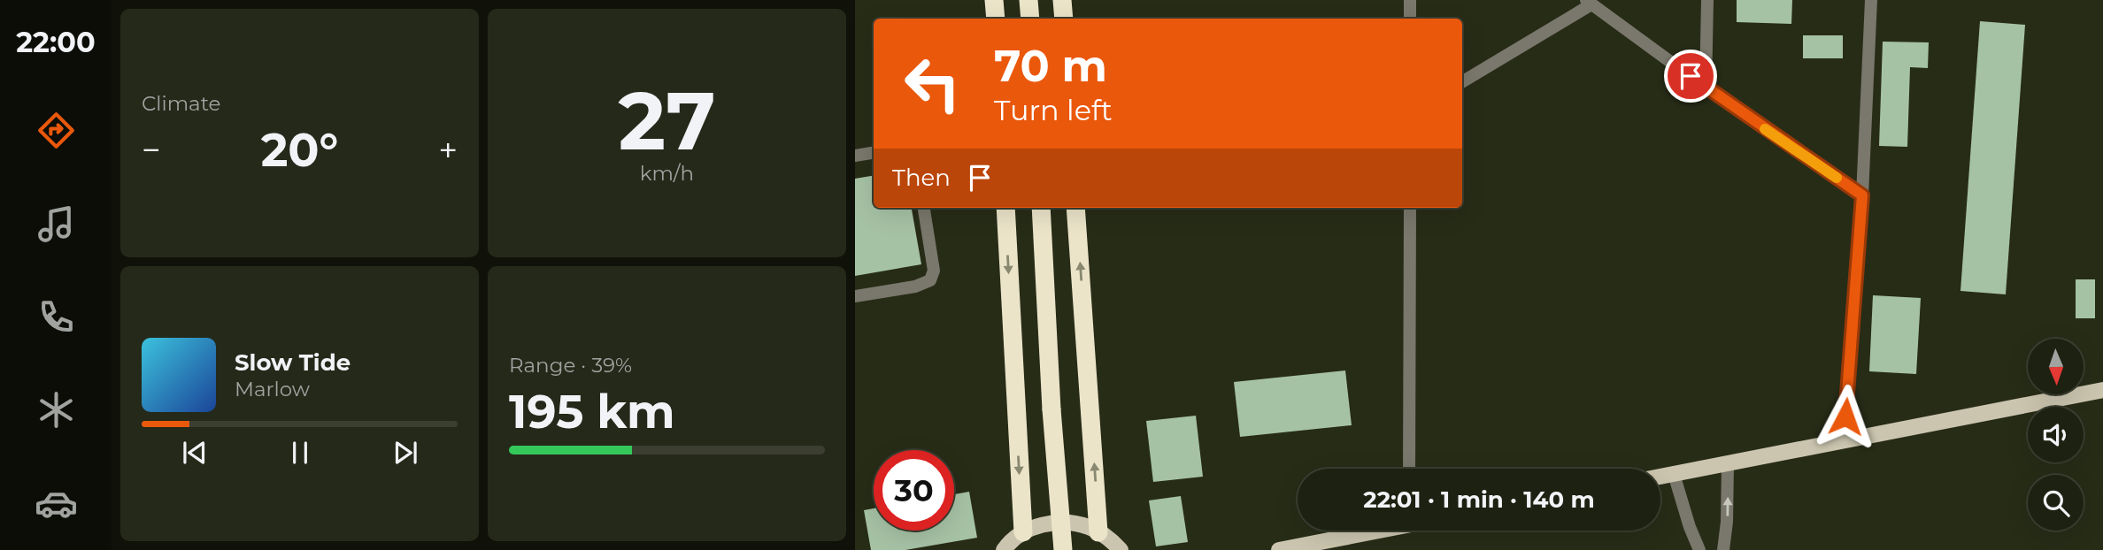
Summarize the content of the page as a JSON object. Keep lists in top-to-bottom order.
{
  "north": "bottom",
  "page": {
    "tabs": "22:00",
    "tile": [
      "Climate",
      ["27", "km/h"],
      ["Range · 39%", "195 km"]
    ],
    "turn": ["70 m", "Turn left"],
    "heat": ["−", "20°", "+"],
    "then": "Then",
    "song": ["Slow Tide", "Marlow"],
    "limit": "30",
    "trip": "22:01 · 1 min · 140 m"
  }
}
